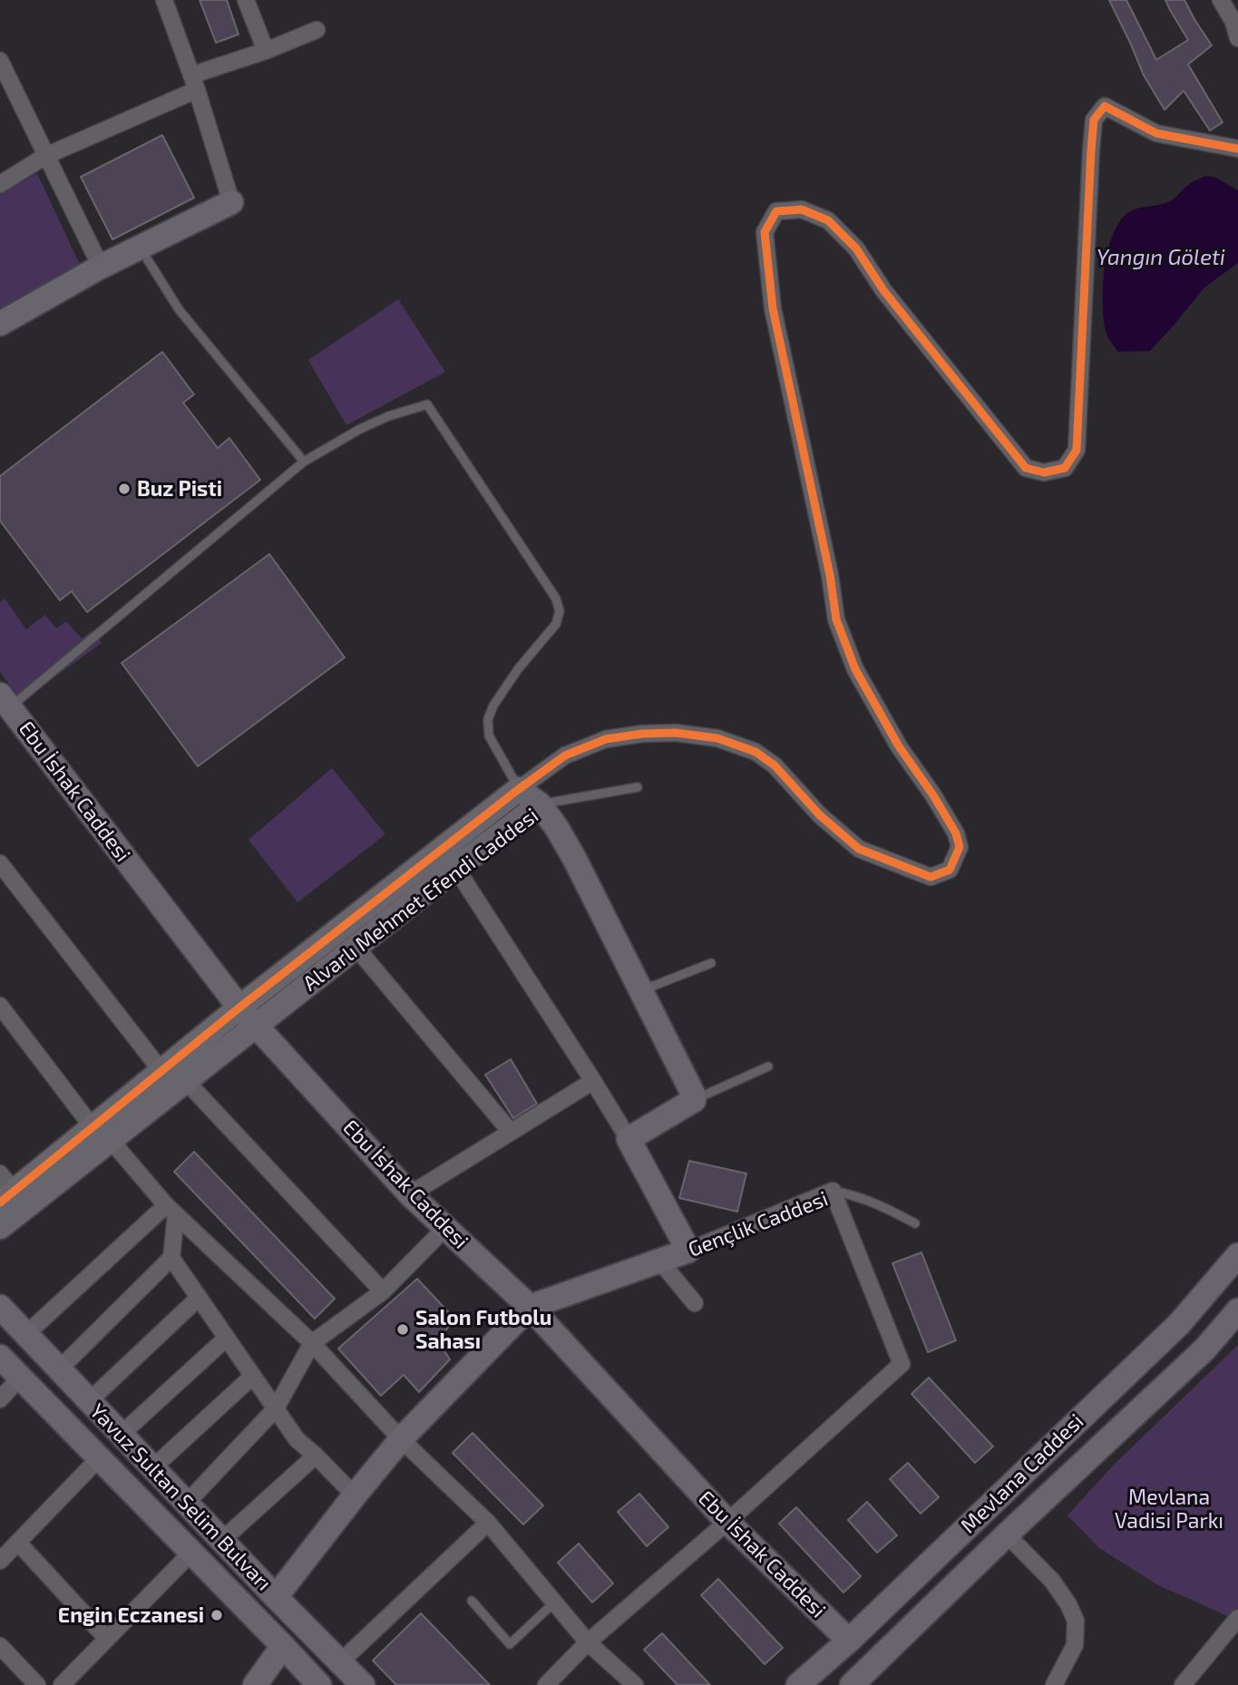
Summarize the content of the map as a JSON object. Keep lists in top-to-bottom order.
{
  "streets": {
    "street": [
      "Ebu İshak Caddesi",
      "Alvarlı Mehmet Efendi Caddesi",
      "Gençlik Caddesi",
      "Mevlana Caddesi",
      "Yavuz Sultan Selim Bulvarı"
    ]
  },
  "crossings": [
    ["Ebu İshak Caddesi", "Alvarlı Mehmet Efendi Caddesi"],
    ["Ebu İshak Caddesi", "Gençlik Caddesi"],
    ["Ebu İshak Caddesi", "Mevlana Caddesi"],
    ["Gençlik Caddesi", "Yavuz Sultan Selim Bulvarı"]
  ],
  "water": ["Yangın Göleti"],
  "parks": ["Mevlana Vadisi Parkı"],
  "places": ["Buz Pisti", "Salon Futbolu Sahası", "Engin Eczanesi"]
}
